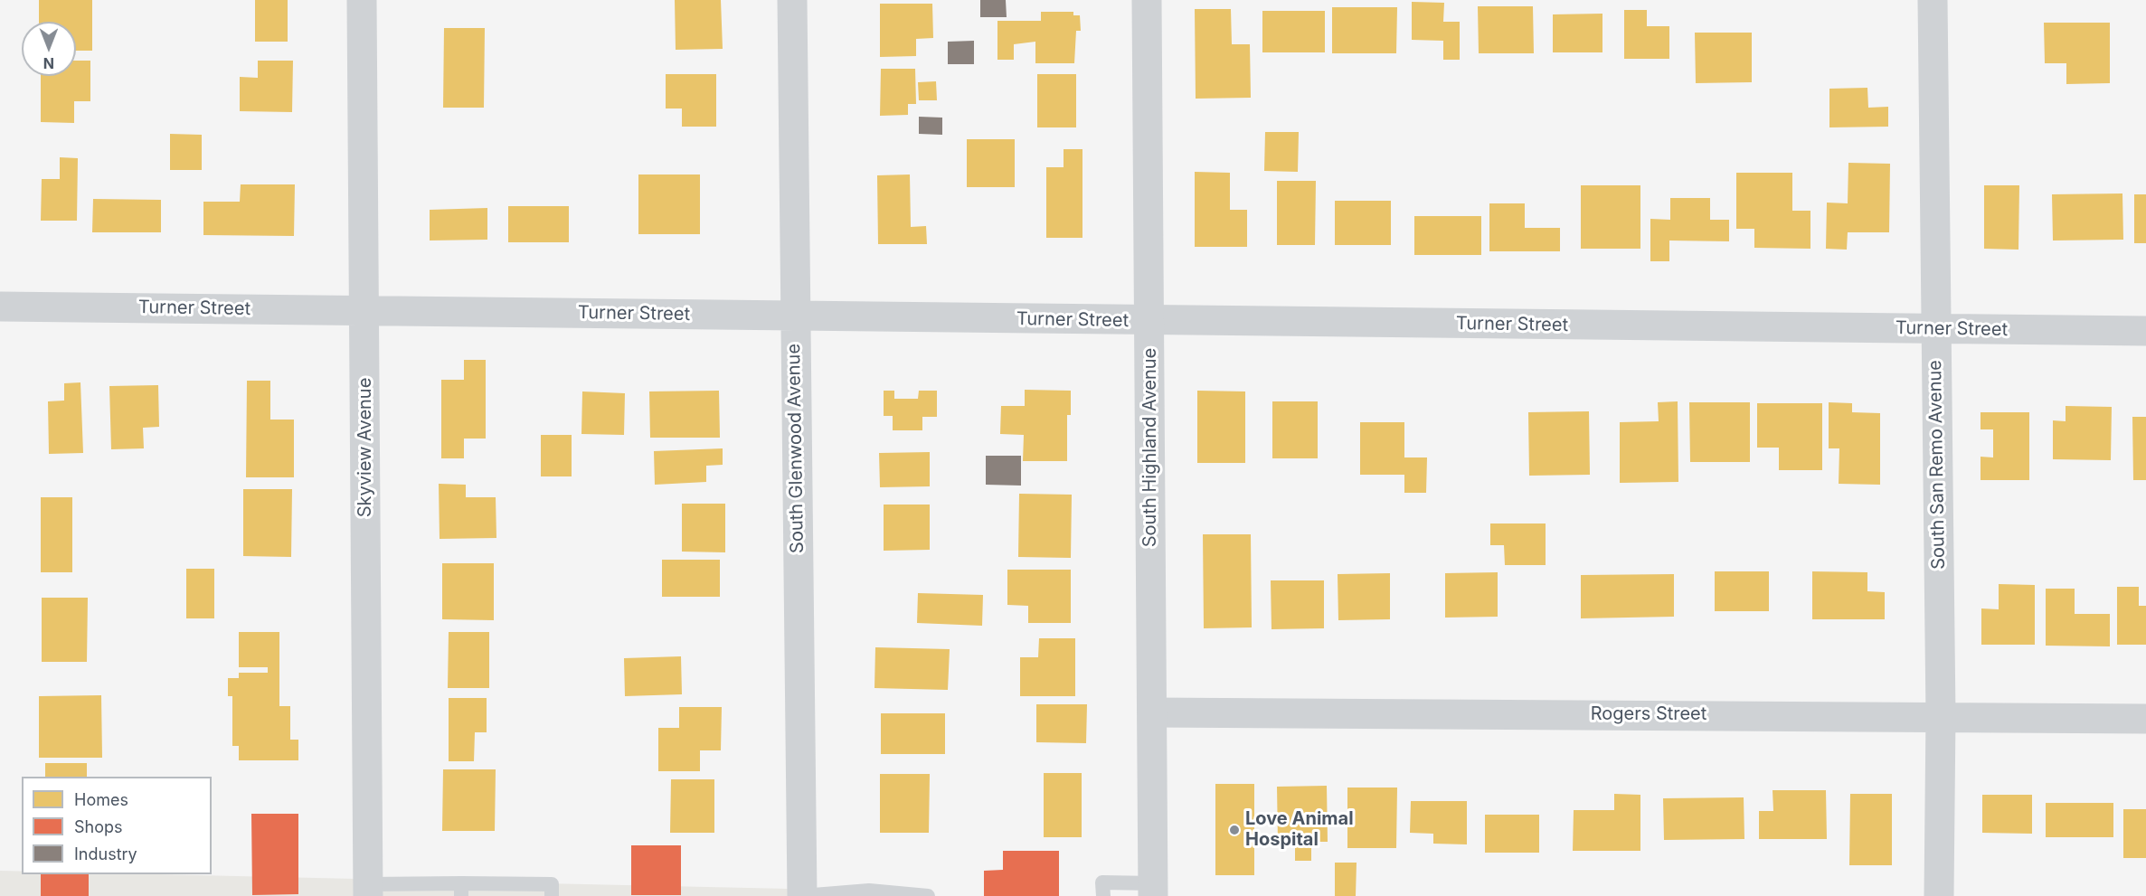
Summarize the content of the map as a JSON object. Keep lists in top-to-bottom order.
{
  "streets": {
    "street": [
      "Turner Street",
      "Skyview Avenue",
      "South Highland Avenue",
      "South Glenwood Avenue",
      "South San Remo Avenue",
      "Rogers Street"
    ]
  },
  "crossings": [
    ["Turner Street", "Skyview Avenue"],
    ["Turner Street", "South Highland Avenue"],
    ["Turner Street", "South Glenwood Avenue"],
    ["Turner Street", "South San Remo Avenue"],
    ["South Highland Avenue", "Rogers Street"],
    ["South San Remo Avenue", "Rogers Street"]
  ],
  "places": ["Love Animal Hospital"],
  "legend": ["Homes", "Shops", "Industry"],
  "north": "bottom"
}
